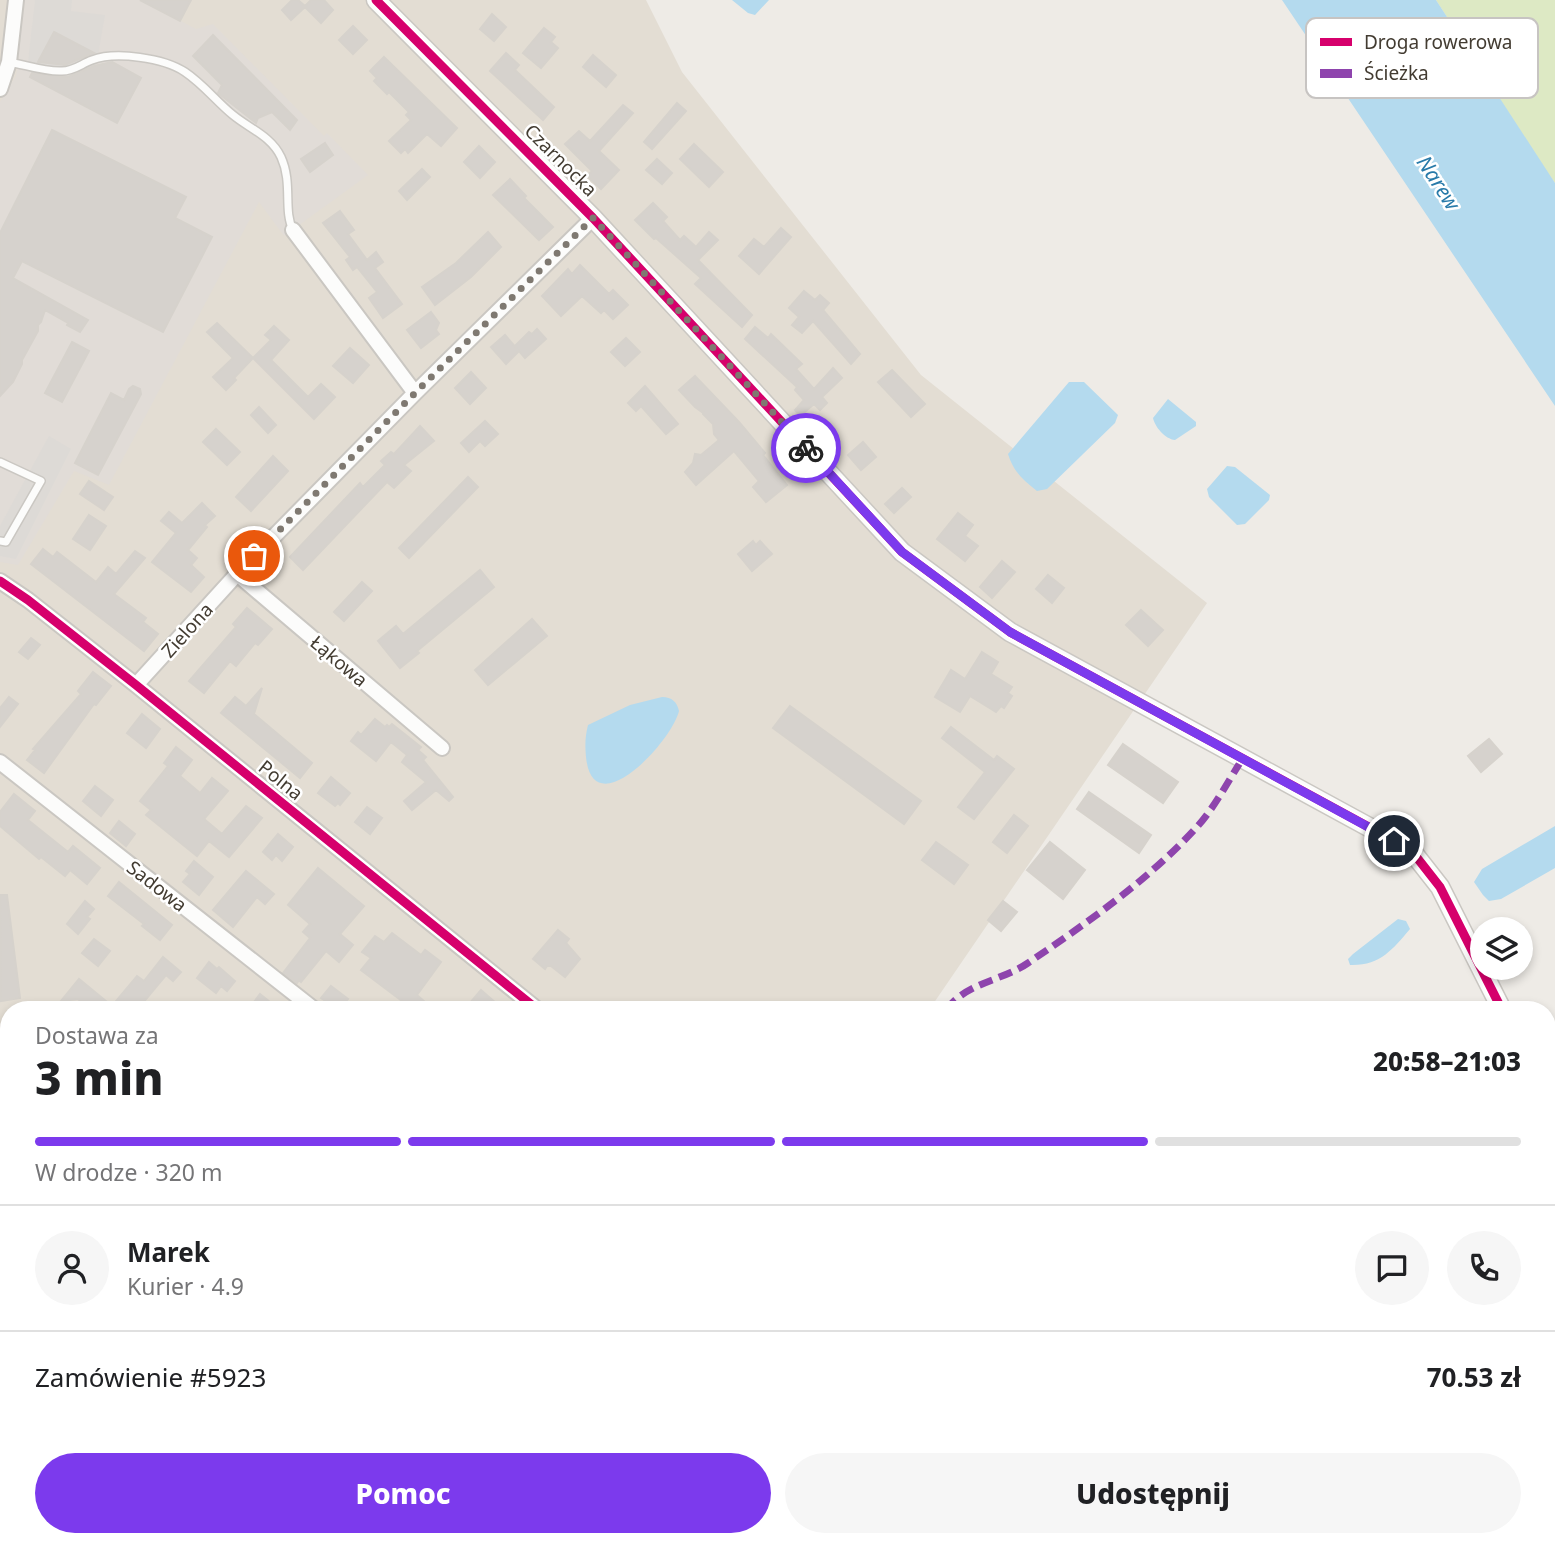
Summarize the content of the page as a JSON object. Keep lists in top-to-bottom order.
{
  "streets": {
    "street": [
      "Czarnocka",
      "Zielona",
      "Łąkowa",
      "Polna",
      "Sadowa"
    ]
  },
  "crossings": [
    ["Czarnocka", "Zielona"],
    ["Zielona", "Łąkowa"],
    ["Zielona", "Polna"]
  ],
  "water": ["Narew"],
  "legend": ["Droga rowerowa", "Ścieżka"],
  "page": {
    "heading": ["3 min", "Dostawa za", "20:58–21:03"],
    "panel": [
      "Marek",
      "Kurier · 4.9",
      "Zamówienie #5923",
      "70.53 zł"
    ],
    "bar": "W drodze · 320 m",
    "buttons": ["Pomoc", "Udostępnij"]
  }
}
